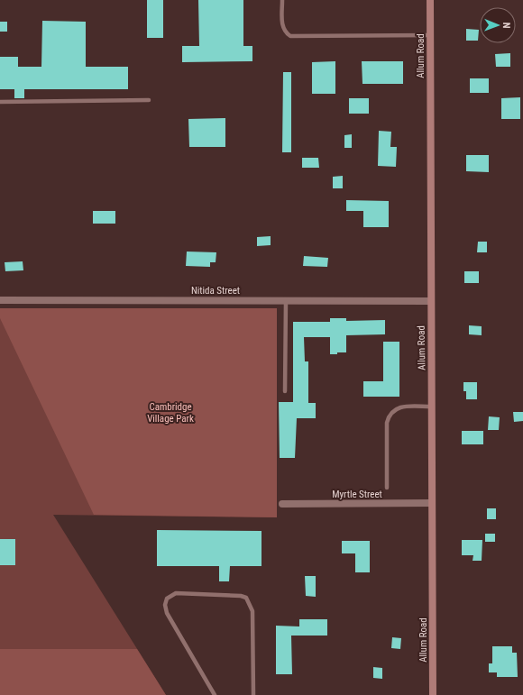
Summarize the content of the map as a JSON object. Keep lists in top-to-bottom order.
{
  "streets": {
    "street": ["Allum Road", "Nitida Street", "Myrtle Street"]
  },
  "crossings": [
    ["Allum Road", "Nitida Street"],
    ["Allum Road", "Myrtle Street"]
  ],
  "parks": ["Cambridge Village Park"],
  "north": "right"
}
